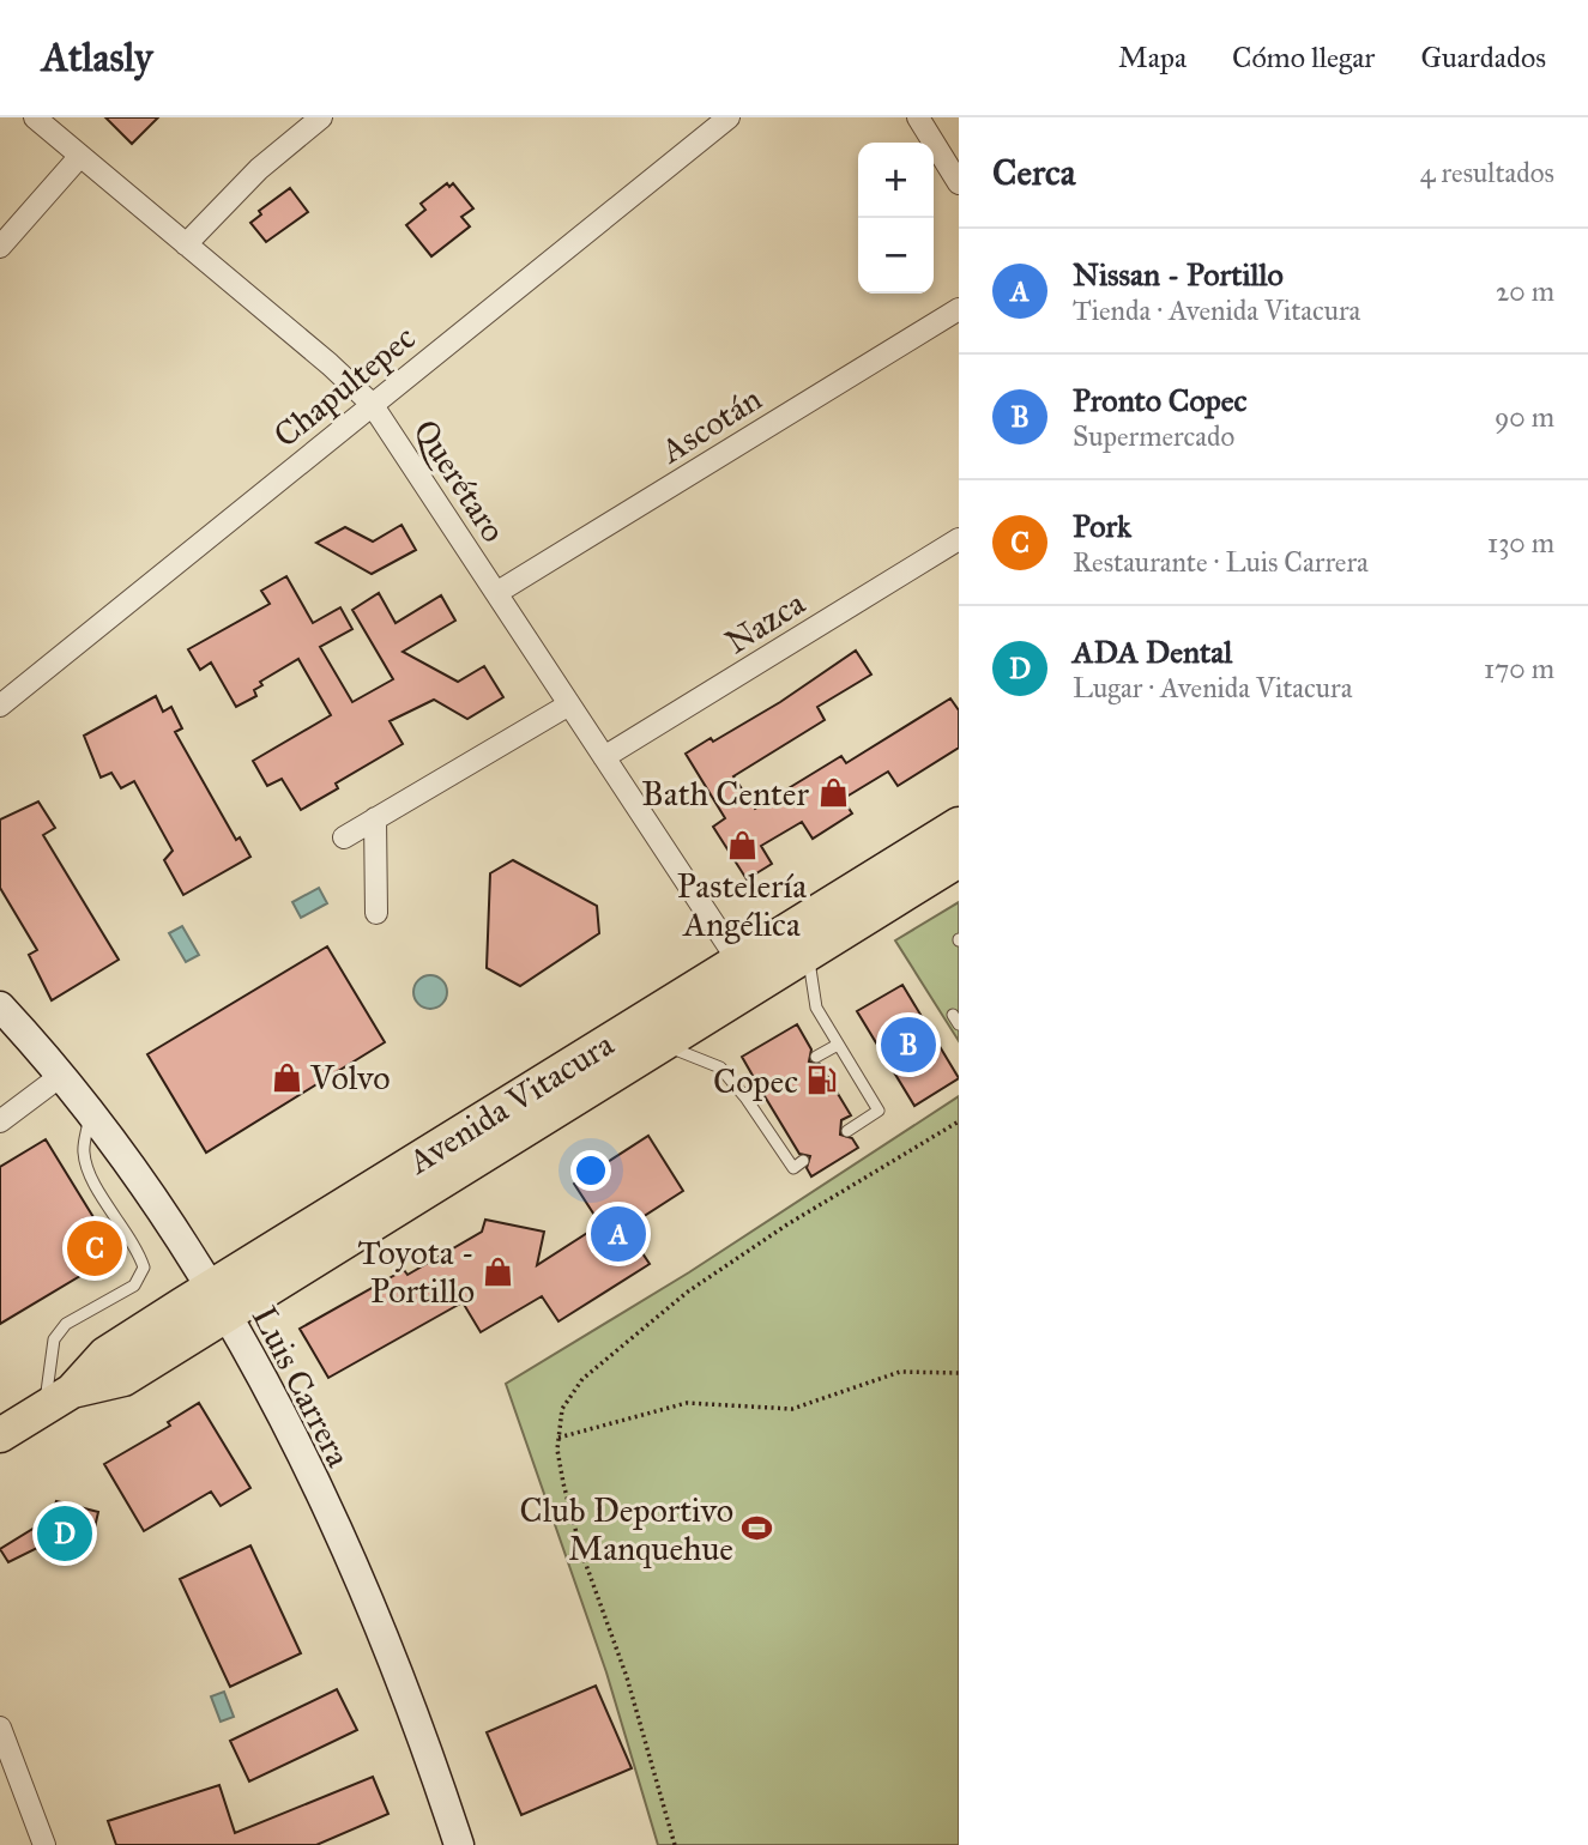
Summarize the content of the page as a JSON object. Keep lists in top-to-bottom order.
{
  "streets": {
    "main road": ["Avenida Vitacura"],
    "street": [
      "Chapultepec",
      "Ascotán",
      "Querétaro",
      "Nazca",
      "Luis Carrera"
    ]
  },
  "crossings": [
    ["Chapultepec", "Querétaro"],
    ["Ascotán", "Querétaro"],
    ["Querétaro", "Nazca"],
    ["Querétaro", "Avenida Vitacura"],
    ["Avenida Vitacura", "Luis Carrera"]
  ],
  "places": {
    "shop": [
      "Bath Center",
      "Pastelería Angélica",
      "Volvo",
      "Toyota - Portillo"
    ],
    "fuel station": ["Copec"],
    "sports": ["Club Deportivo Manquehue"]
  },
  "page": {
    "header": "Atlasly",
    "nav": ["Mapa", "Cómo llegar", "Guardados"],
    "heading": ["Cerca", "4 resultados"],
    "map_buttons": ["+", "−"],
    "list": [
      {
        "mark": "A",
        "name": "Nissan - Portillo",
        "note": "Tienda · Avenida Vitacura",
        "value": "20 m"
      },
      {
        "mark": "B",
        "name": "Pronto Copec",
        "note": "Supermercado",
        "value": "90 m"
      },
      {
        "mark": "C",
        "name": "Pork",
        "note": "Restaurante · Luis Carrera",
        "value": "130 m"
      },
      {
        "mark": "D",
        "name": "ADA Dental",
        "note": "Lugar · Avenida Vitacura",
        "value": "170 m"
      }
    ],
    "pins": [
      "B",
      "A",
      "C",
      "D"
    ]
  }
}
